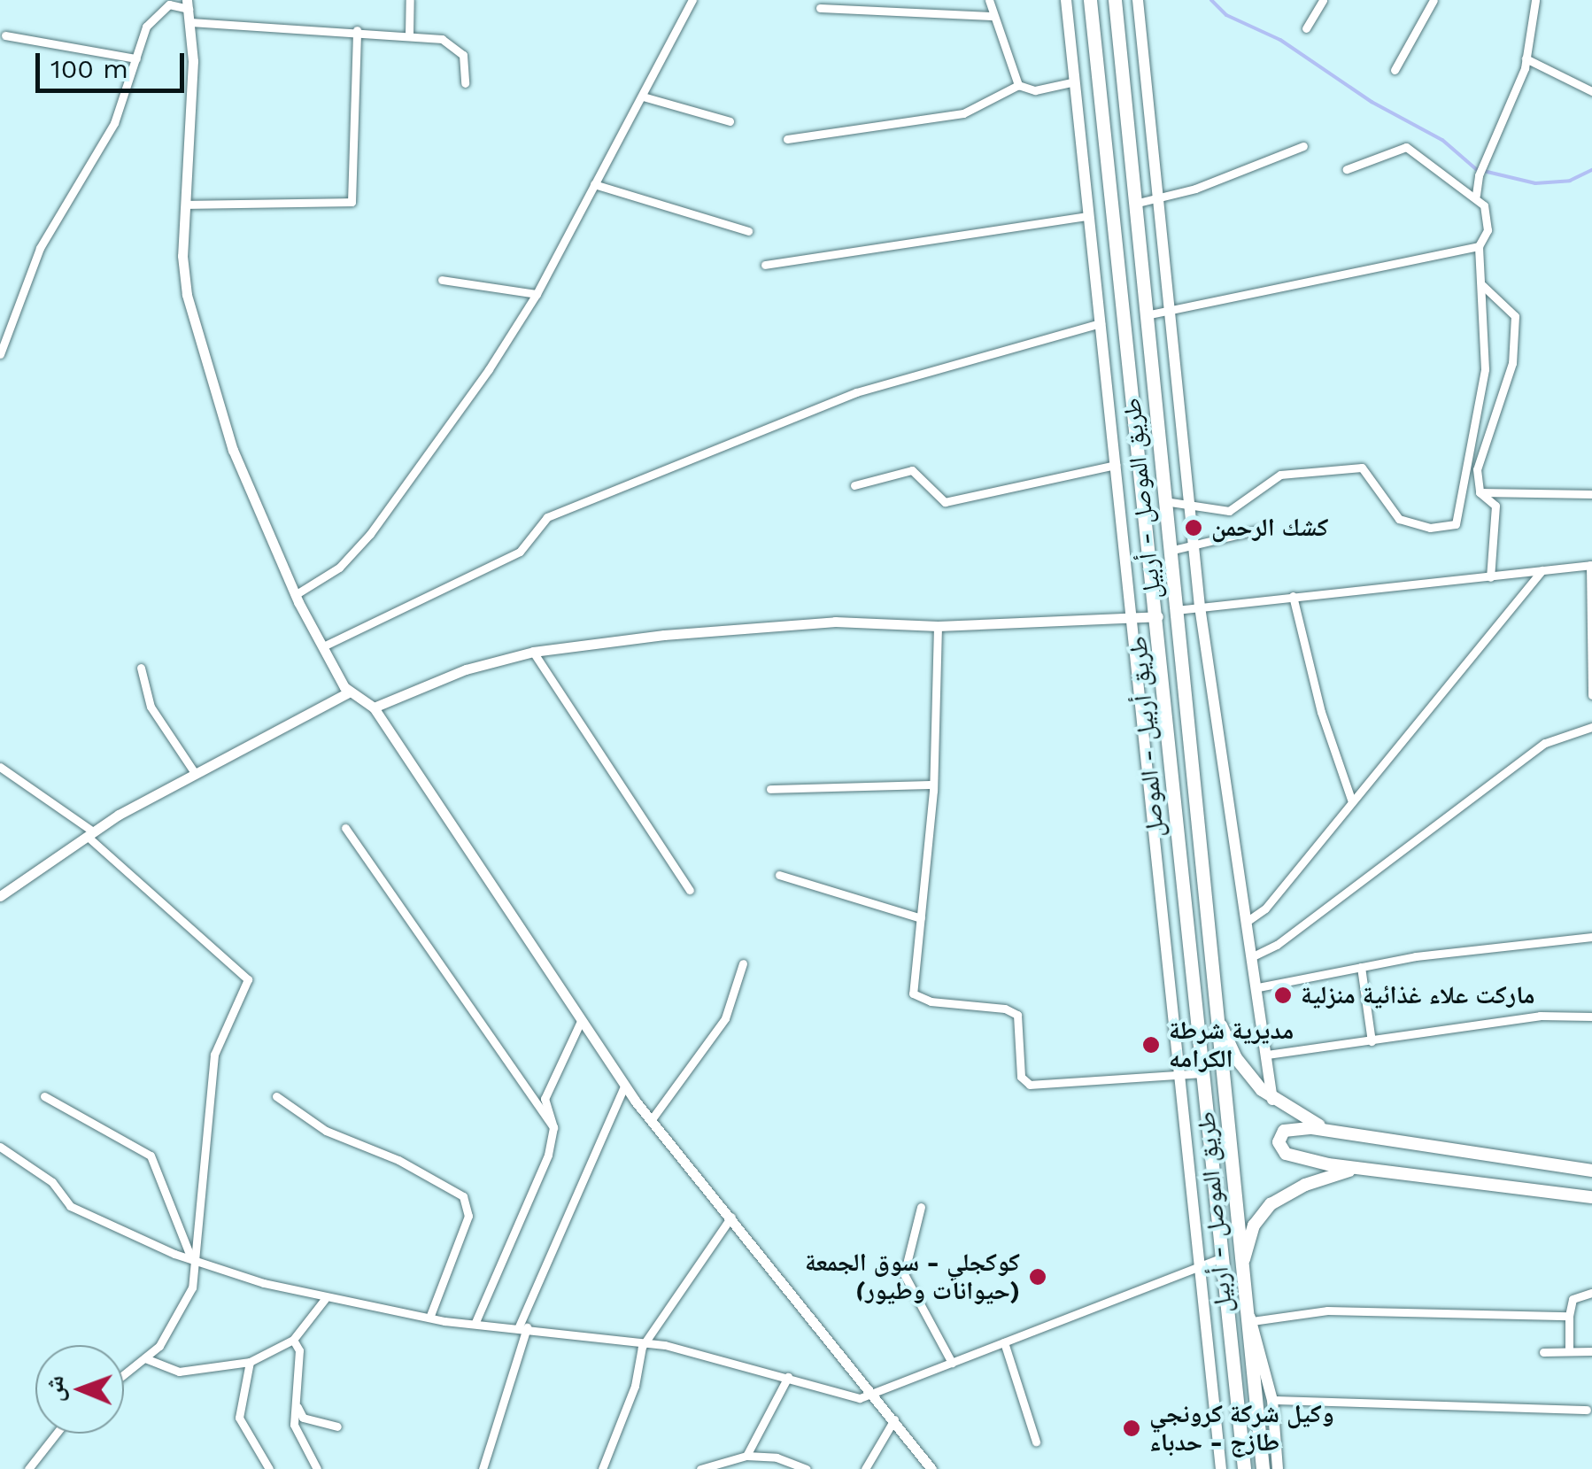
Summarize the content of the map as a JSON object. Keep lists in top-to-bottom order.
{
  "streets": {
    "highway": ["طريق الموصل - أربيل", "طريق أربيل - الموصل"]
  },
  "places": [
    "كشك الرحمن",
    "ماركت علاء غذائية منزلية",
    "مديرية شرطة الكرامه",
    "كوكجلي - سوق الجمعة (حيوانات وطيور)",
    "وكيل شركة كرونجي طازج - حدباء"
  ],
  "scale_bar": "100 m",
  "north": "left"
}
